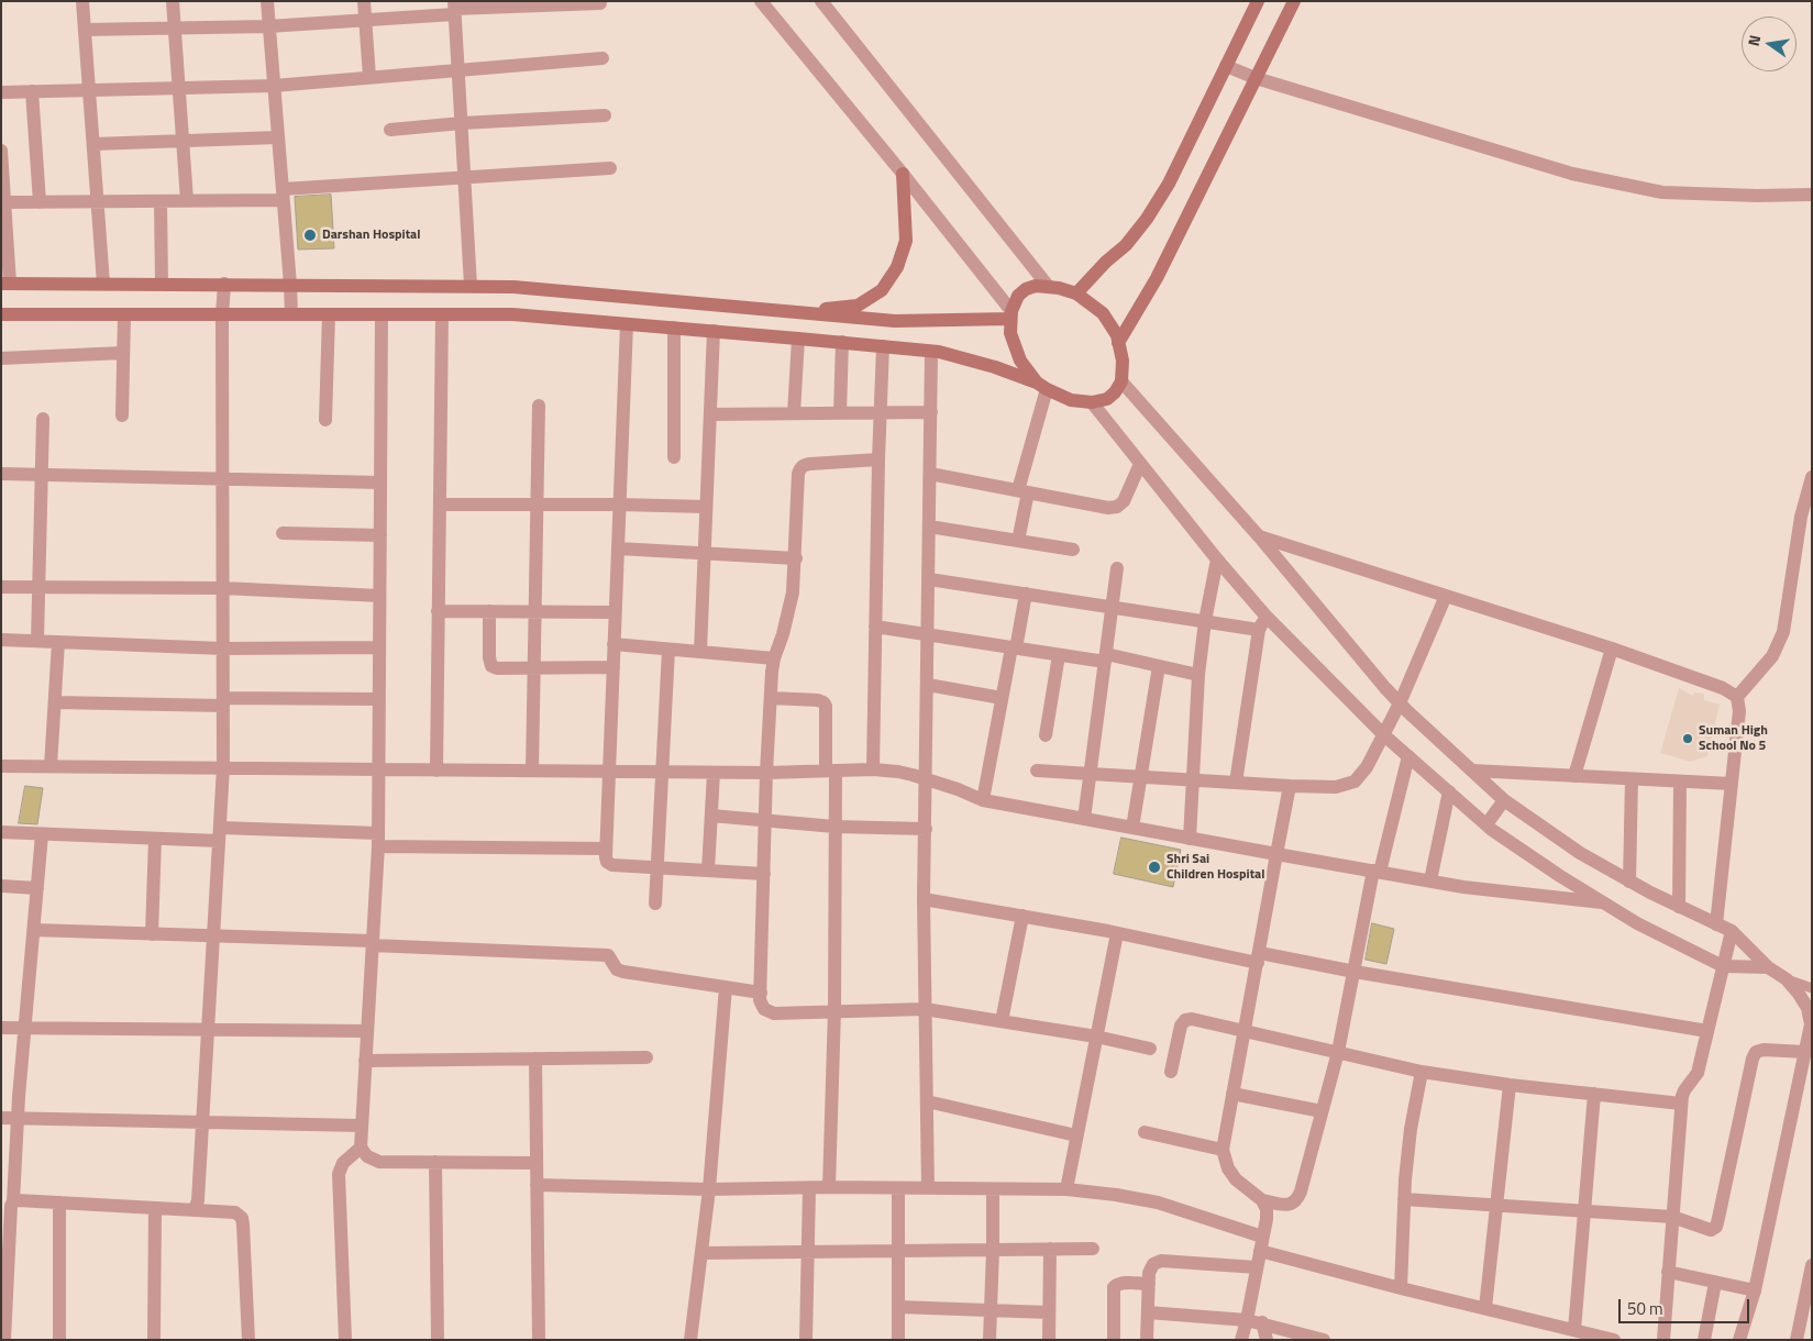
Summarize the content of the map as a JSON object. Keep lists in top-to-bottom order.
{
  "places": ["Darshan Hospital", "Suman High School No 5", "Shri Sai Children Hospital"],
  "scale_bar": "50 m",
  "north": "left"
}
